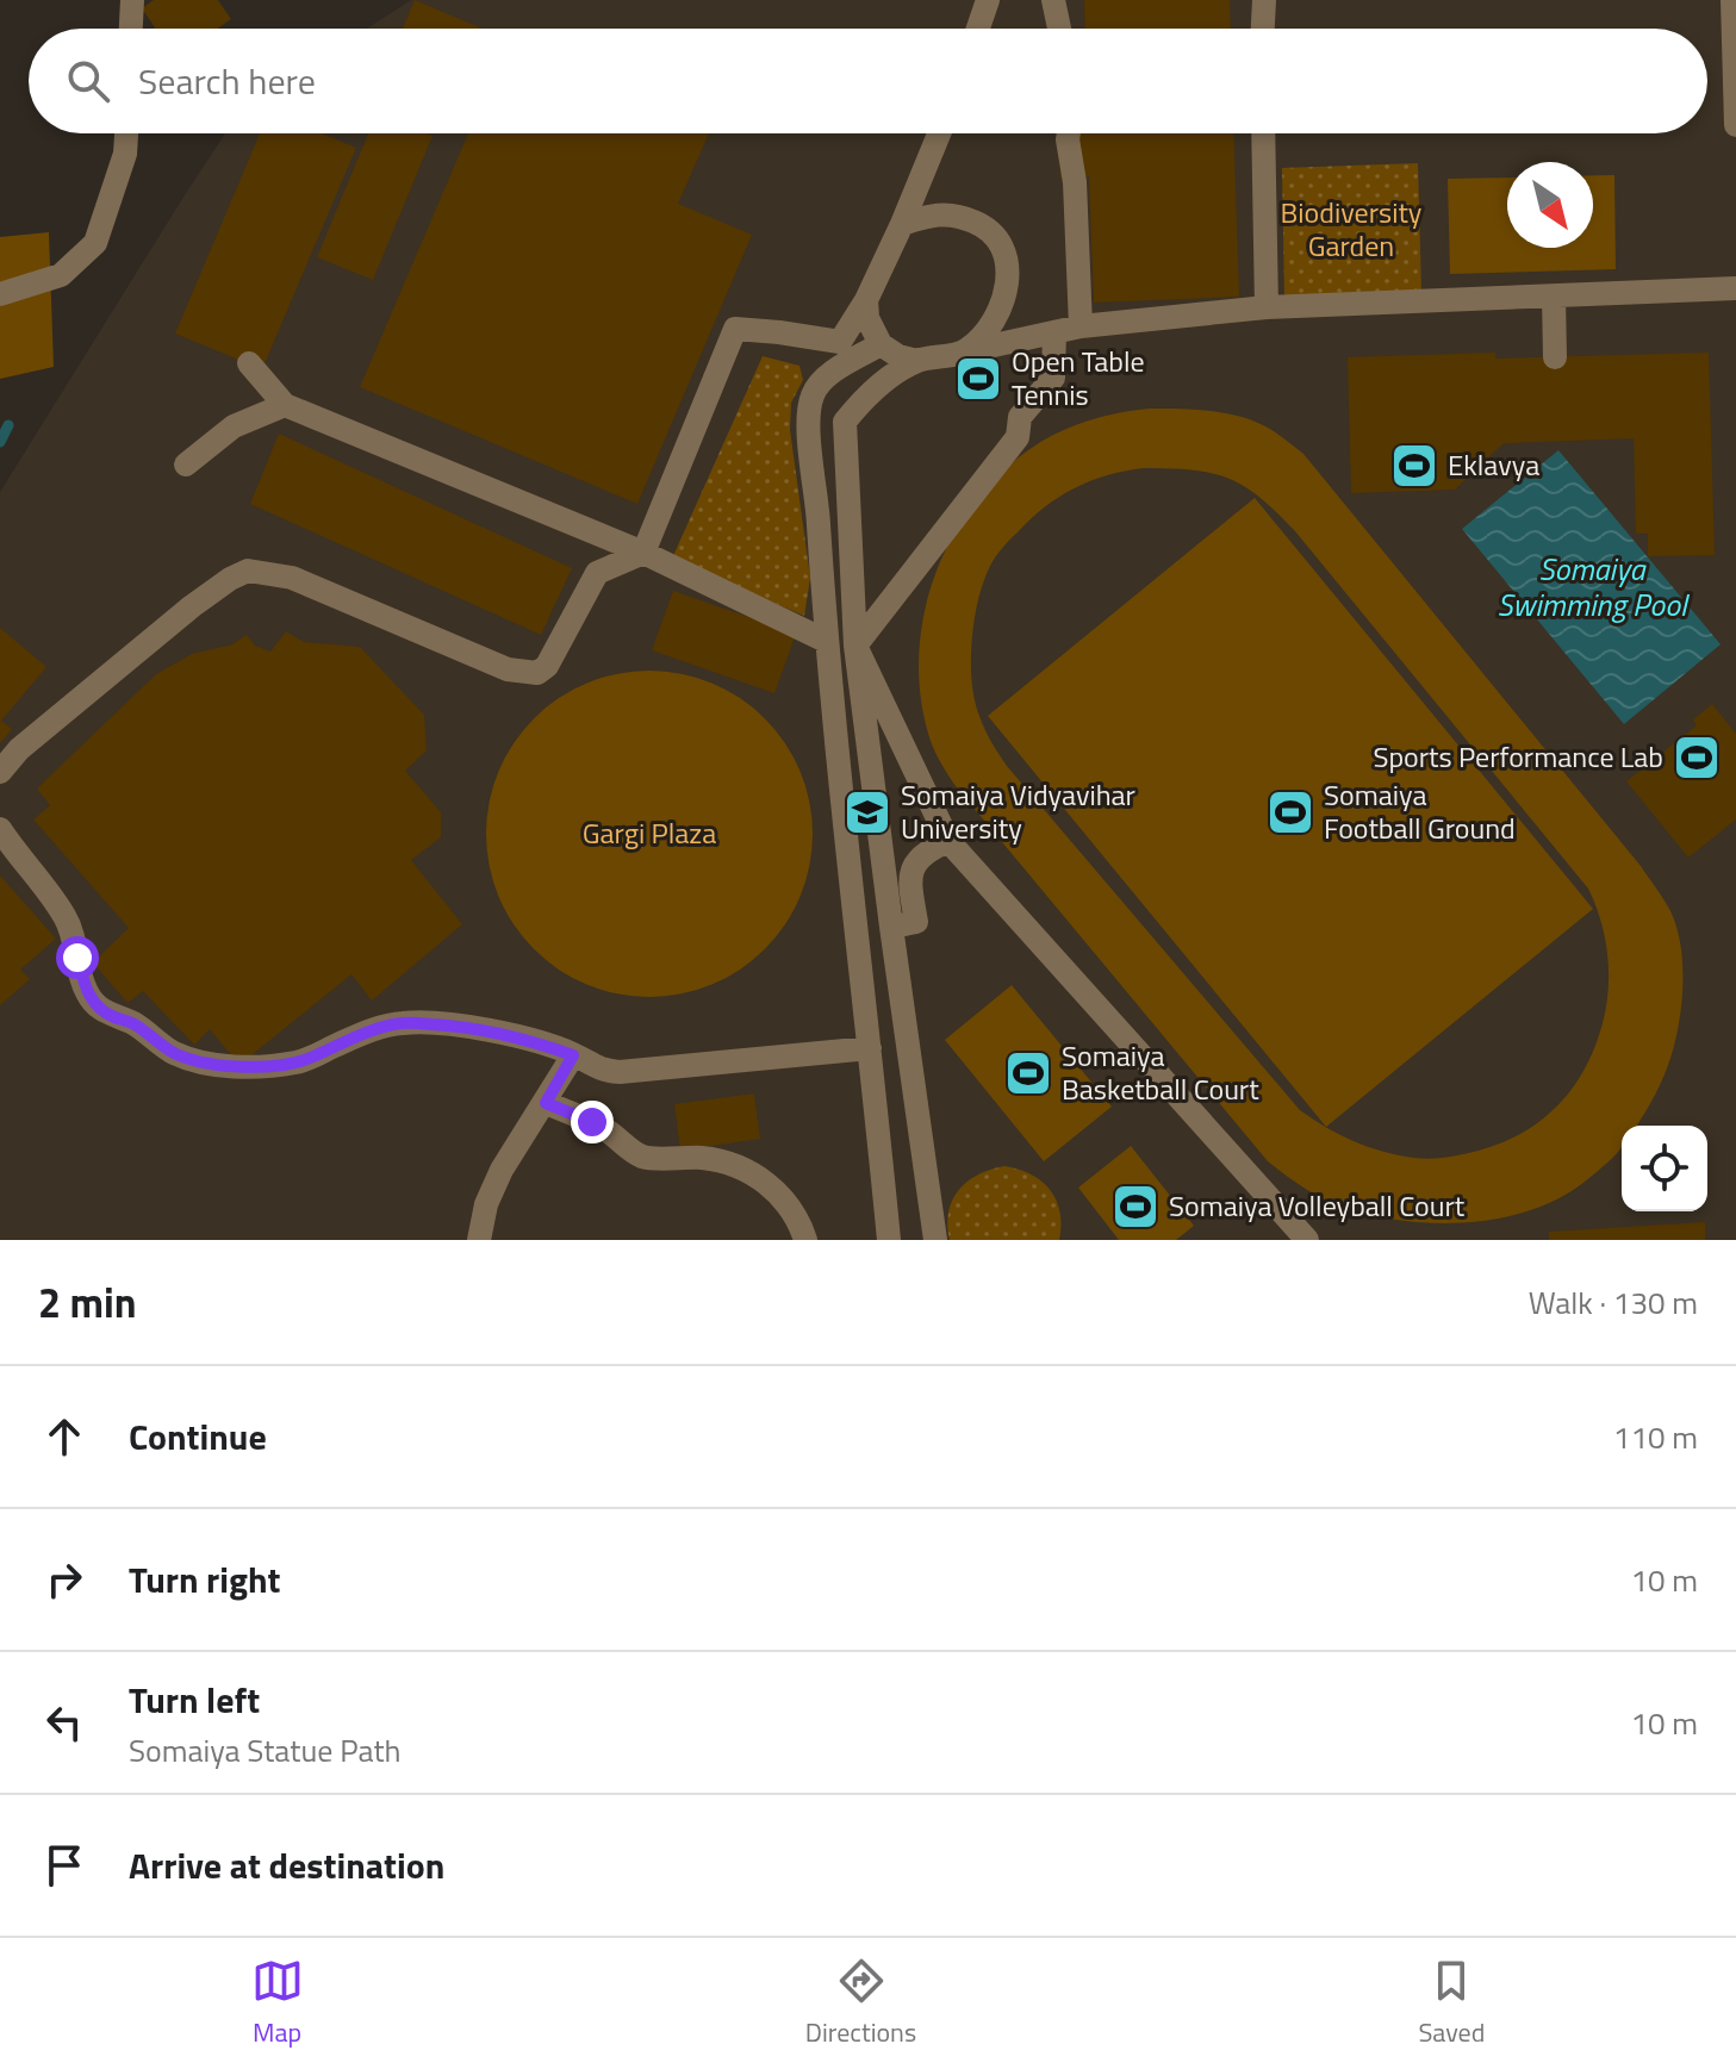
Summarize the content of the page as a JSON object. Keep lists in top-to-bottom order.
{
  "water": ["Somaiya Swimming Pool"],
  "parks": ["Biodiversity Garden", "Gargi Plaza"],
  "places": {
    "sports": [
      "Open Table Tennis",
      "Eklavya",
      "Sports Performance Lab",
      "Somaiya Football Ground",
      "Somaiya Basketball Court",
      "Somaiya Volleyball Court"
    ],
    "school or university": ["Somaiya Vidyavihar University"]
  },
  "north": "bottom right",
  "page": {
    "search": "Search here",
    "heading": ["2 min", "Walk · 130 m"],
    "list": [
      ["Continue", "110 m"],
      ["Turn right", "10 m"],
      ["Turn left", "Somaiya Statue Path", "10 m"],
      "Arrive at destination"
    ],
    "nav": ["Map", "Directions", "Saved"]
  }
}
